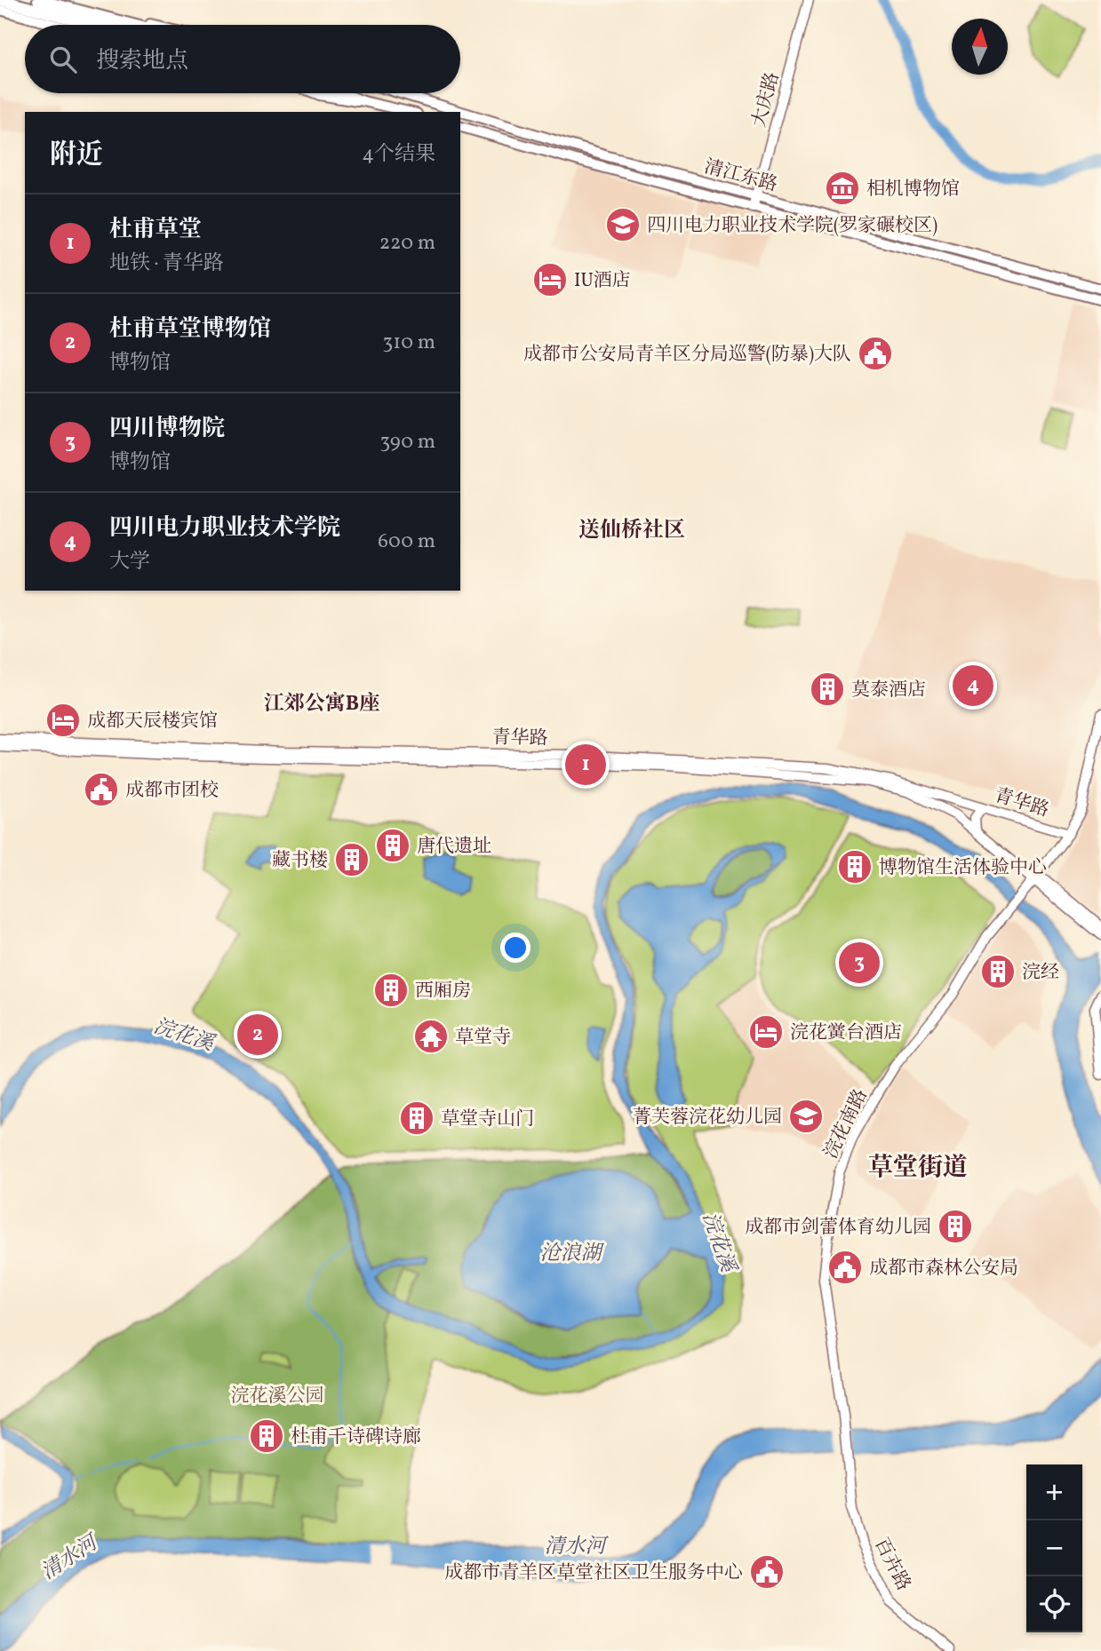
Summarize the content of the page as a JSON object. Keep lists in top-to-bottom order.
{
  "streets": {
    "main road": [
      "大庆路",
      "清江东路",
      "青华路",
      "浣花南路",
      "百卉路"
    ]
  },
  "crossings": [
    ["大庆路", "清江东路"],
    ["青华路", "浣花南路"],
    ["浣花南路", "百卉路"]
  ],
  "districts": ["送仙桥社区", "江郊公寓B座", "草堂街道"],
  "water": ["浣花溪", "沧浪湖", "清水河"],
  "parks": ["浣花溪公园"],
  "places": {
    "museum": ["相机博物馆"],
    "school or university": ["四川电力职业技术学院(罗家碾校区)", "菁芙蓉浣花幼儿园"],
    "hotel": ["IU酒店", "成都天辰楼宾馆", "浣花黉台酒店"],
    "public building": [
      "成都市公安局青羊区分局巡警(防暴)大队",
      "成都市团校",
      "成都市森林公安局",
      "成都市青羊区草堂社区卫生服务中心"
    ],
    "building": [
      "莫泰酒店",
      "唐代遗址",
      "藏书楼",
      "博物馆生活体验中心",
      "浣经",
      "西厢房",
      "草堂寺山门",
      "成都市剑蕾体育幼儿园",
      "杜甫千诗碑诗廊"
    ],
    "temple": ["草堂寺"]
  },
  "north": "top",
  "page": {
    "search": "搜索地点",
    "heading": ["附近", "4个结果"],
    "list": [
      {
        "mark": "1",
        "name": "杜甫草堂",
        "note": "地铁 · 青华路",
        "value": "220 m"
      },
      {
        "mark": "2",
        "name": "杜甫草堂博物馆",
        "note": "博物馆",
        "value": "310 m"
      },
      {
        "mark": "3",
        "name": "四川博物院",
        "note": "博物馆",
        "value": "390 m"
      },
      {
        "mark": "4",
        "name": "四川电力职业技术学院",
        "note": "大学",
        "value": "600 m"
      }
    ],
    "pins": [
      "4",
      "1",
      "3",
      "2"
    ],
    "map_buttons": ["+", "−"]
  }
}
